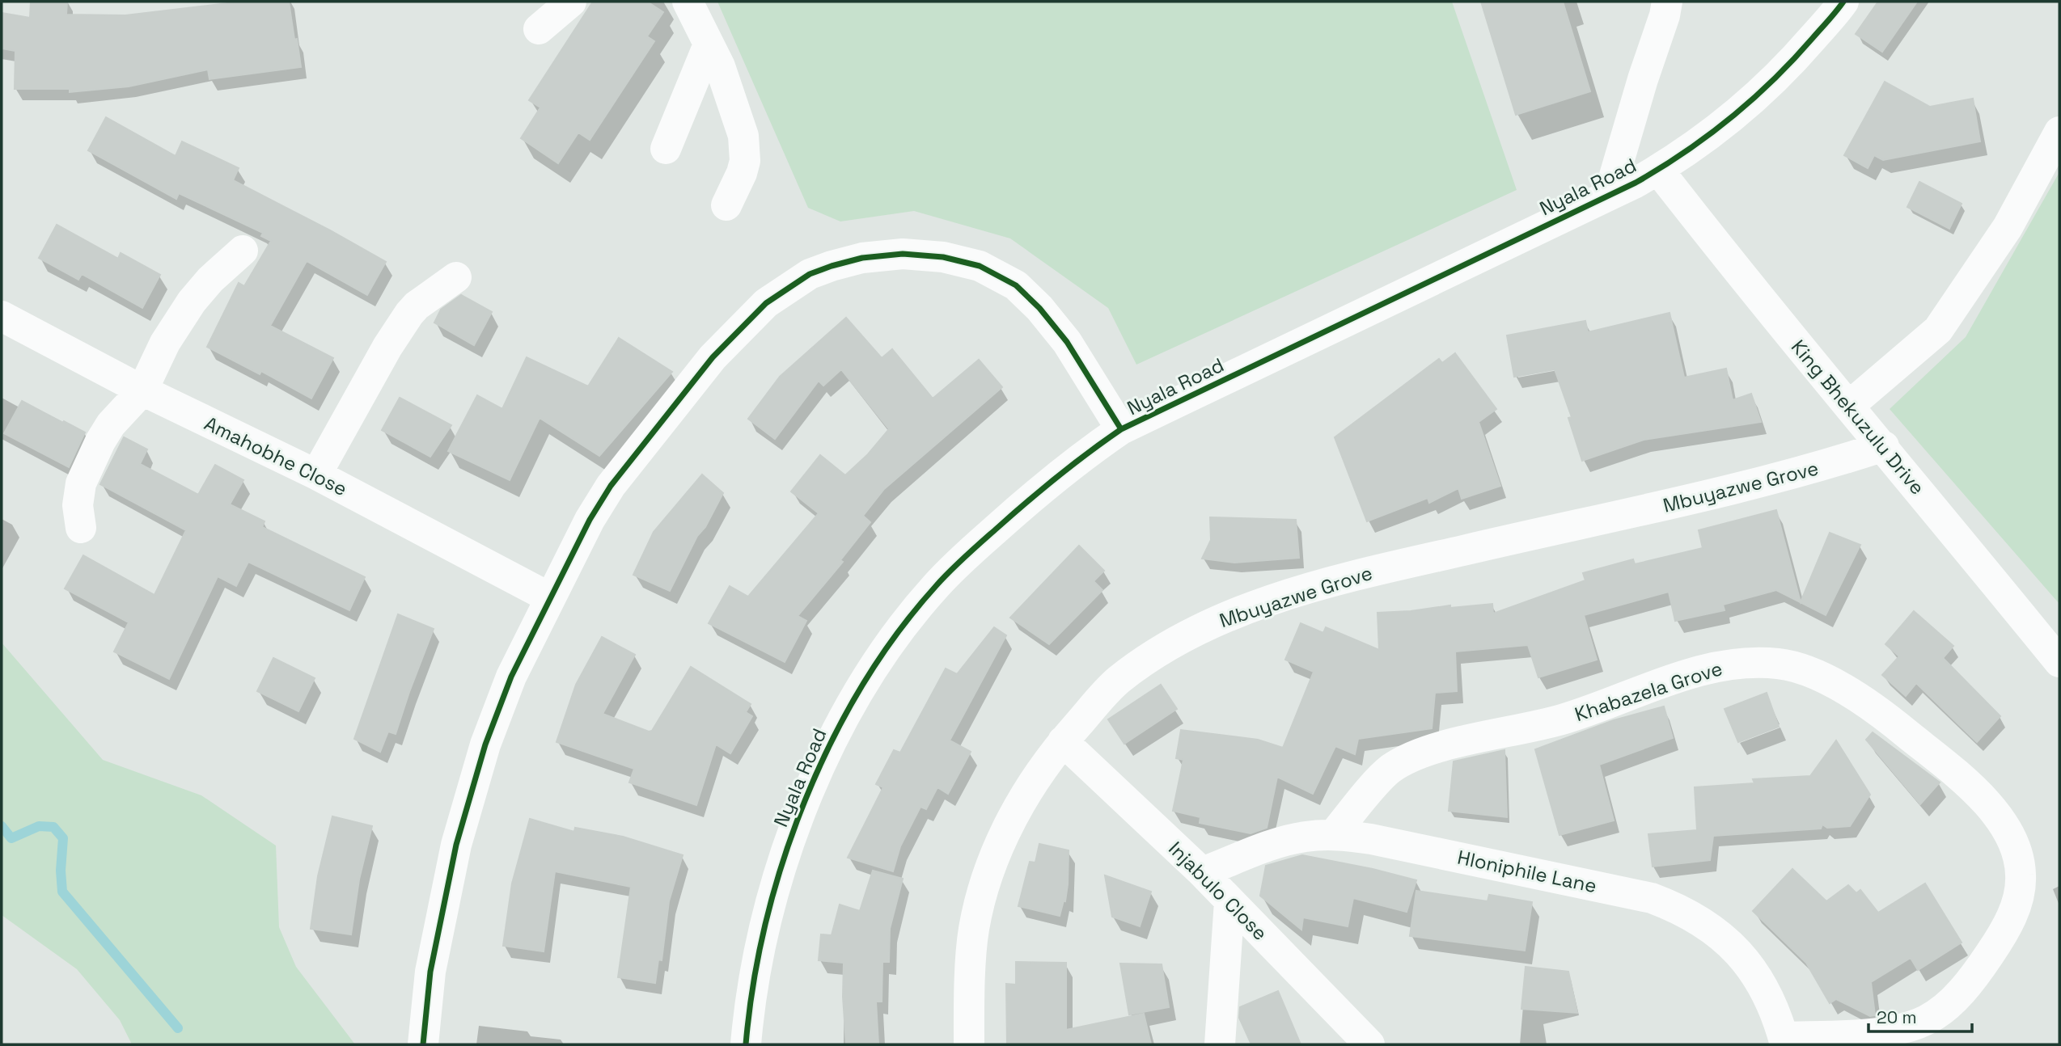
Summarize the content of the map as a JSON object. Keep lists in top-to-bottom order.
{
  "streets": {
    "street": [
      "Nyala Road",
      "King Bhekuzulu Drive",
      "Amahobhe Close",
      "Mbuyazwe Grove",
      "Khabazela Grove",
      "Hloniphile Lane",
      "Injabulo Close"
    ]
  },
  "crossings": [
    ["Nyala Road", "King Bhekuzulu Drive"],
    ["King Bhekuzulu Drive", "Mbuyazwe Grove"],
    ["Mbuyazwe Grove", "Injabulo Close"],
    ["Khabazela Grove", "Hloniphile Lane"],
    ["Hloniphile Lane", "Injabulo Close"]
  ],
  "scale_bar": "20 m"
}
